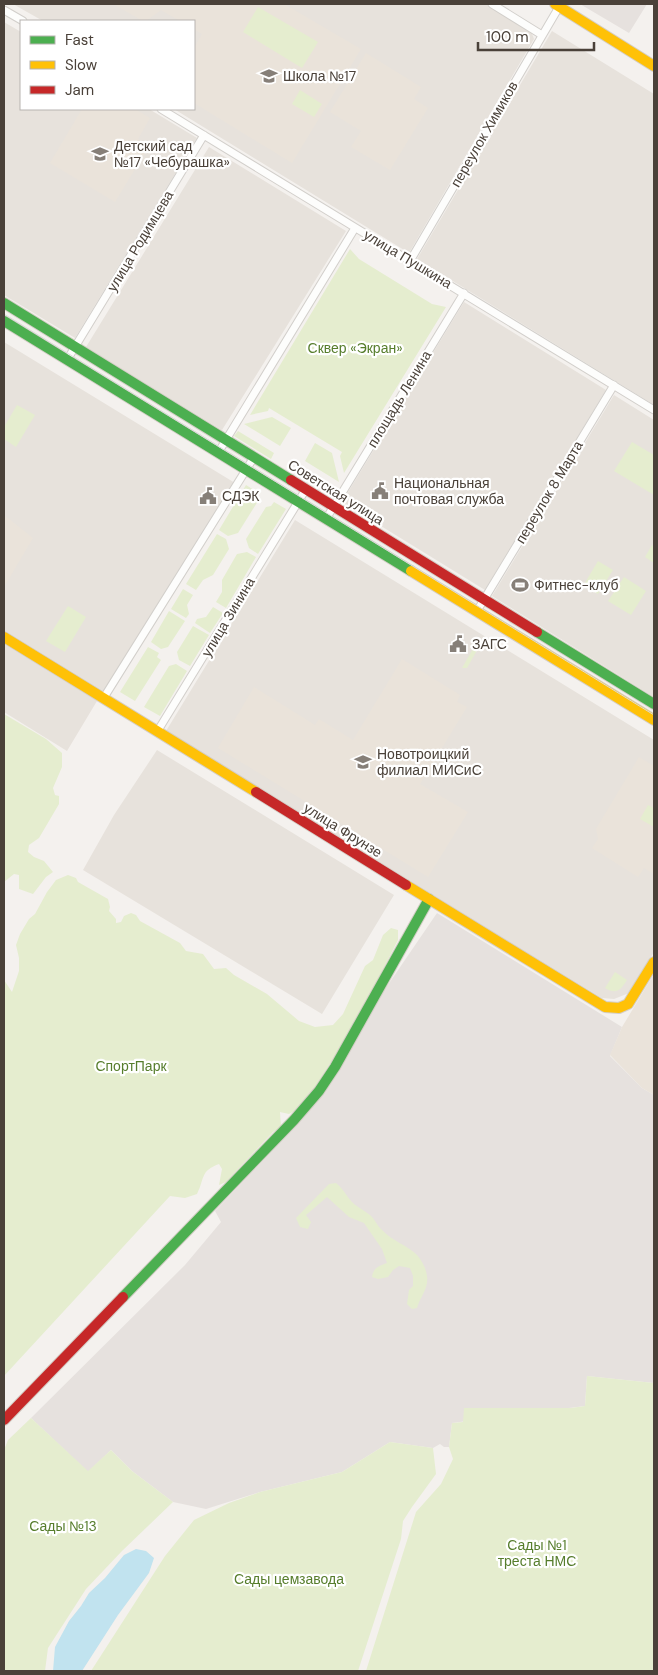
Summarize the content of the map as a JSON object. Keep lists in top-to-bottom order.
{
  "streets": {
    "main road": ["Советская улица", "улица Фрунзе"],
    "street": [
      "переулок Химиков",
      "улица Родимцева",
      "улица Пушкина",
      "площадь Ленина",
      "переулок 8 Марта",
      "улица Зинина"
    ]
  },
  "crossings": [
    ["переулок Химиков", "улица Пушкина"],
    ["улица Родимцева", "улица Пушкина"],
    ["улица Родимцева", "Советская улица"],
    ["улица Пушкина", "площадь Ленина"],
    ["улица Пушкина", "переулок 8 Марта"],
    ["площадь Ленина", "Советская улица"],
    ["Советская улица", "переулок 8 Марта"],
    ["Советская улица", "улица Зинина"],
    ["улица Зинина", "улица Фрунзе"]
  ],
  "parks": [
    "Сквер «Экран»",
    "СпортПарк",
    "Сады №13",
    "Сады №1 треста НМС",
    "Сады цемзавода"
  ],
  "places": {
    "school or university": ["Школа №17", "Детский сад №17 «Чебурашка»", "Новотроицкий филиал МИСиС"],
    "public building": ["Национальная почтовая служба", "СДЭК", "ЗАГС"],
    "sports": ["Фитнес-клуб"]
  },
  "legend": ["Fast", "Slow", "Jam"],
  "scale_bar": "100 m"
}
